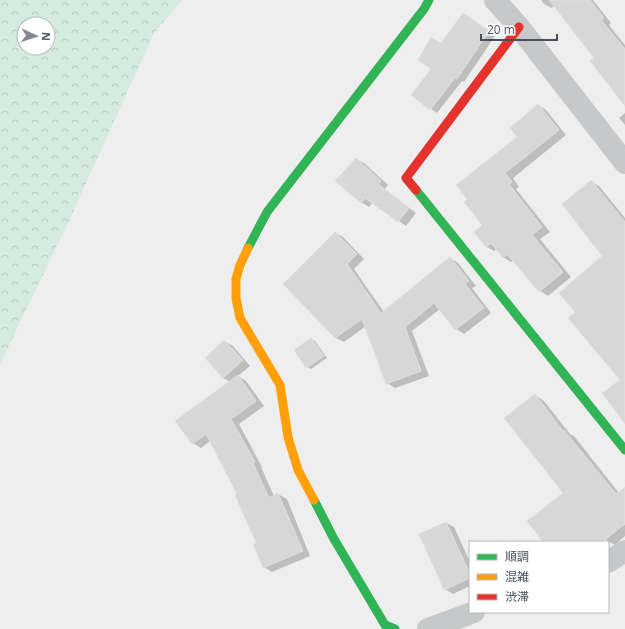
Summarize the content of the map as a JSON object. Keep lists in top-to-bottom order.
{
  "legend": ["順調", "混雑", "渋滞"],
  "scale_bar": "20 m",
  "north": "right"
}
